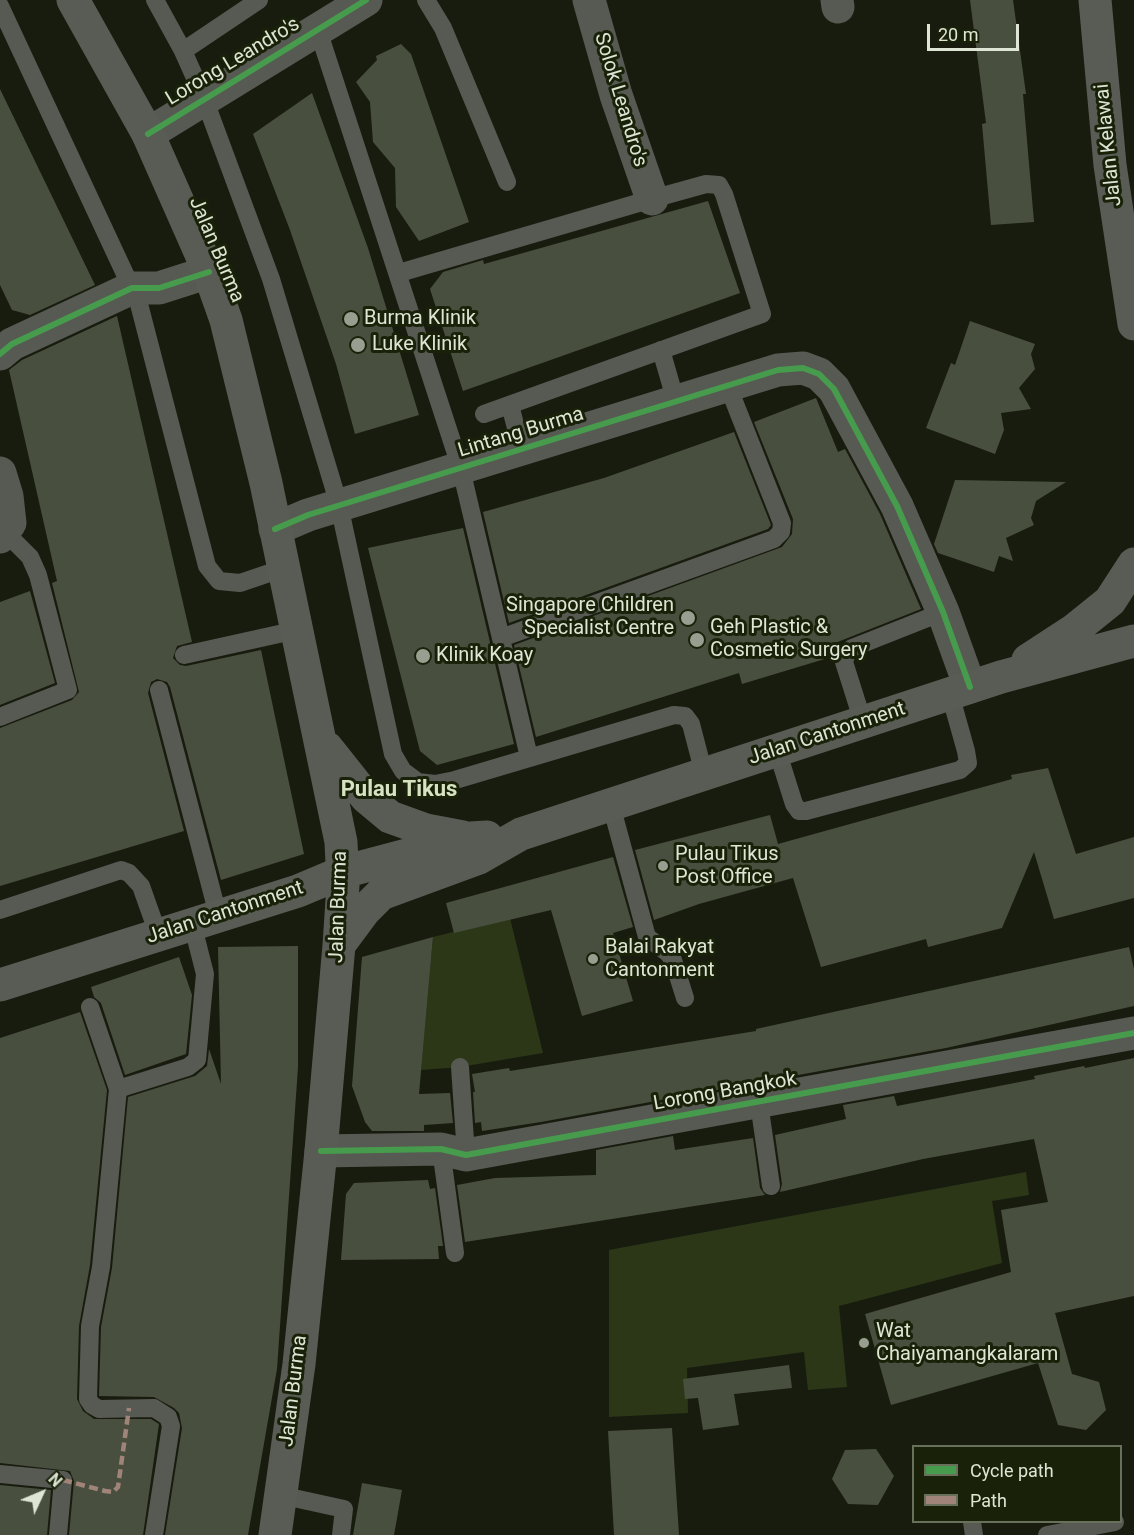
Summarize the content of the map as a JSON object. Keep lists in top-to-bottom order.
{
  "streets": {
    "main road": ["Jalan Kelawai", "Jalan Burma", "Jalan Cantonment"],
    "street": [
      "Lorong Leandro's",
      "Solok Leandro's",
      "Lintang Burma",
      "Lorong Bangkok"
    ]
  },
  "crossings": [
    ["Lorong Leandro's", "Jalan Burma"],
    ["Jalan Burma", "Lintang Burma"],
    ["Jalan Burma", "Jalan Cantonment"],
    ["Jalan Burma", "Lorong Bangkok"],
    ["Lintang Burma", "Jalan Cantonment"]
  ],
  "districts": ["Pulau Tikus"],
  "places": [
    "Burma Klinik",
    "Luke Klinik",
    "Singapore Children Specialist Centre",
    "Geh Plastic & Cosmetic Surgery",
    "Klinik Koay",
    "Pulau Tikus Post Office",
    "Balai Rakyat Cantonment",
    "Wat Chaiyamangkalaram"
  ],
  "legend": ["Cycle path", "Path"],
  "scale_bar": "20 m",
  "north": "top right"
}
